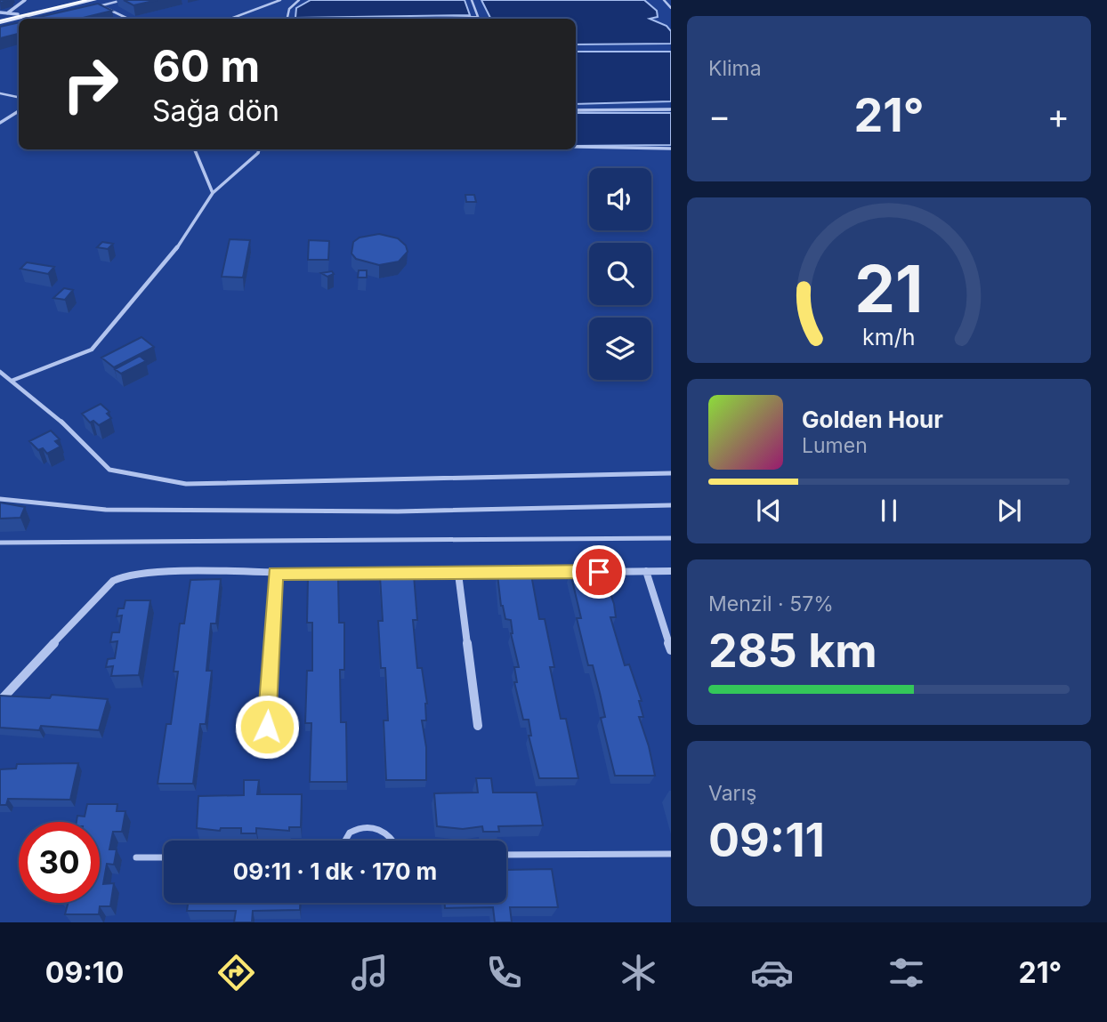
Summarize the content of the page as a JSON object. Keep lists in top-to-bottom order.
{
  "page": {
    "tile": [
      "Klima",
      ["Menzil · 57%", "285 km"],
      ["Varış", "09:11"]
    ],
    "turn": ["60 m", "Sağa dön"],
    "heat": ["−", "21°", "+"],
    "song": ["Golden Hour", "Lumen"],
    "limit": "30",
    "trip": "09:11 · 1 dk · 170 m",
    "tabs": ["09:10", "21°"],
    "gauge": ["21", "km/h"]
  }
}
